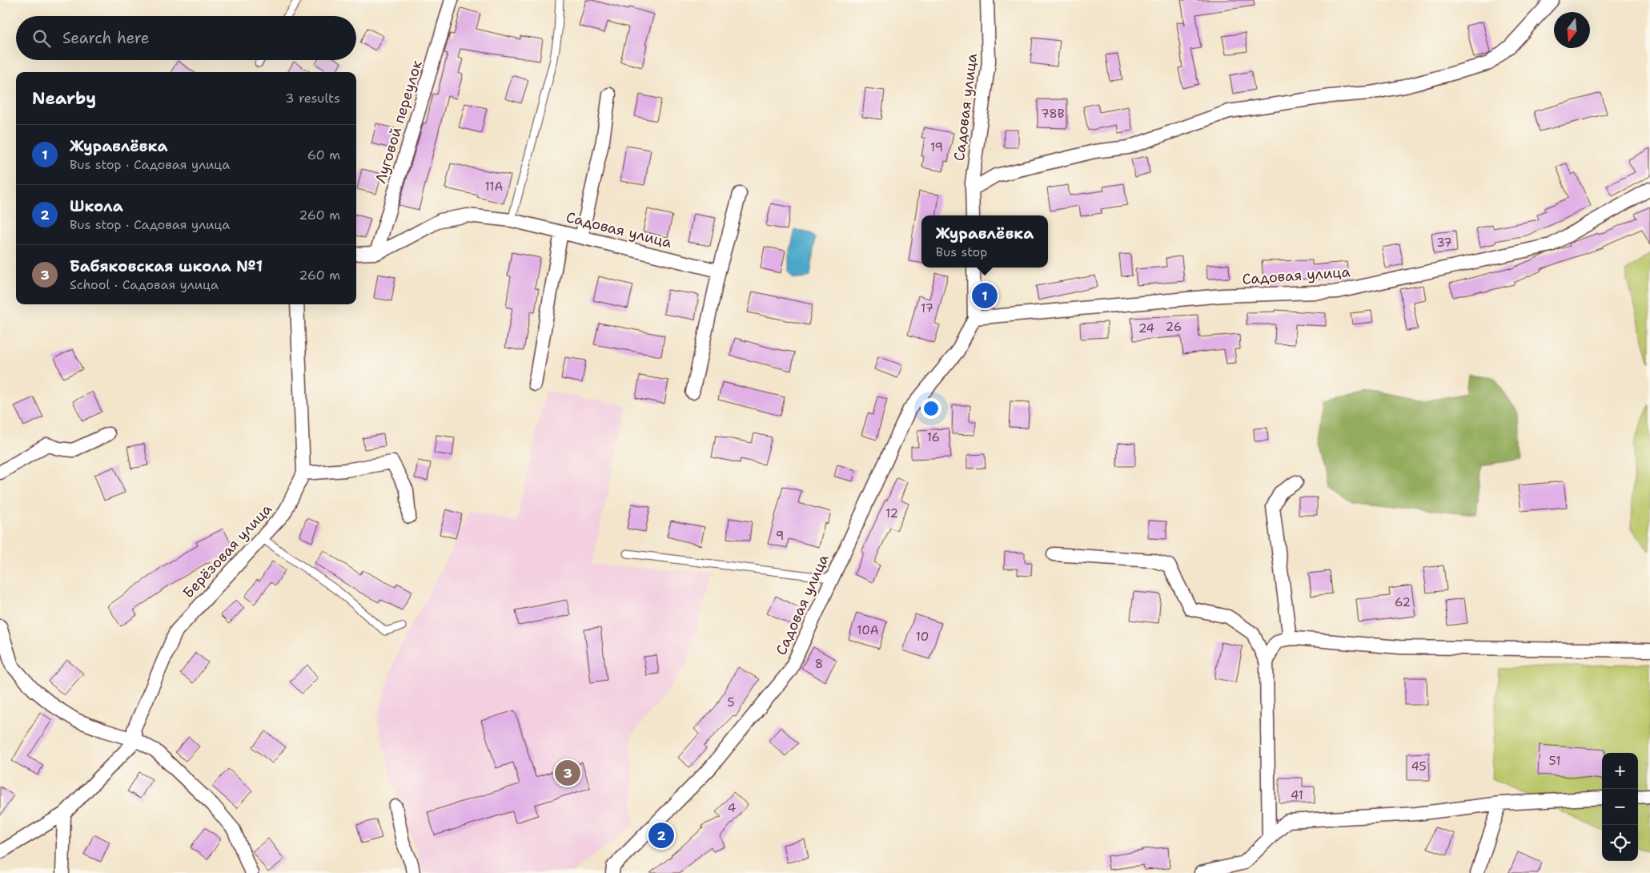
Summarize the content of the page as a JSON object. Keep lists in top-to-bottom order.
{
  "streets": {
    "street": ["Садовая улица", "Луговой переулок", "Берёзовая улица"]
  },
  "house_numbers": [
    "78В",
    "19",
    "11А",
    "37",
    "17",
    "26",
    "24",
    "16",
    "12",
    "9",
    "62",
    "10А",
    "10",
    "8",
    "5",
    "51",
    "45",
    "41",
    "4"
  ],
  "north": "bottom",
  "page": {
    "search": "Search here",
    "heading": ["Nearby", "3 results"],
    "list": [
      {
        "mark": "1",
        "name": "Журавлёвка",
        "note": "Bus stop · Садовая улица",
        "value": "60 m"
      },
      {
        "mark": "2",
        "name": "Школа",
        "note": "Bus stop · Садовая улица",
        "value": "260 m"
      },
      {
        "mark": "3",
        "name": "Бабяковская школа №1",
        "note": "School · Садовая улица",
        "value": "260 m"
      }
    ],
    "popup": ["Журавлёвка", "Bus stop"],
    "pins": ["1", "3", "2"],
    "map_buttons": ["+", "−"]
  }
}
